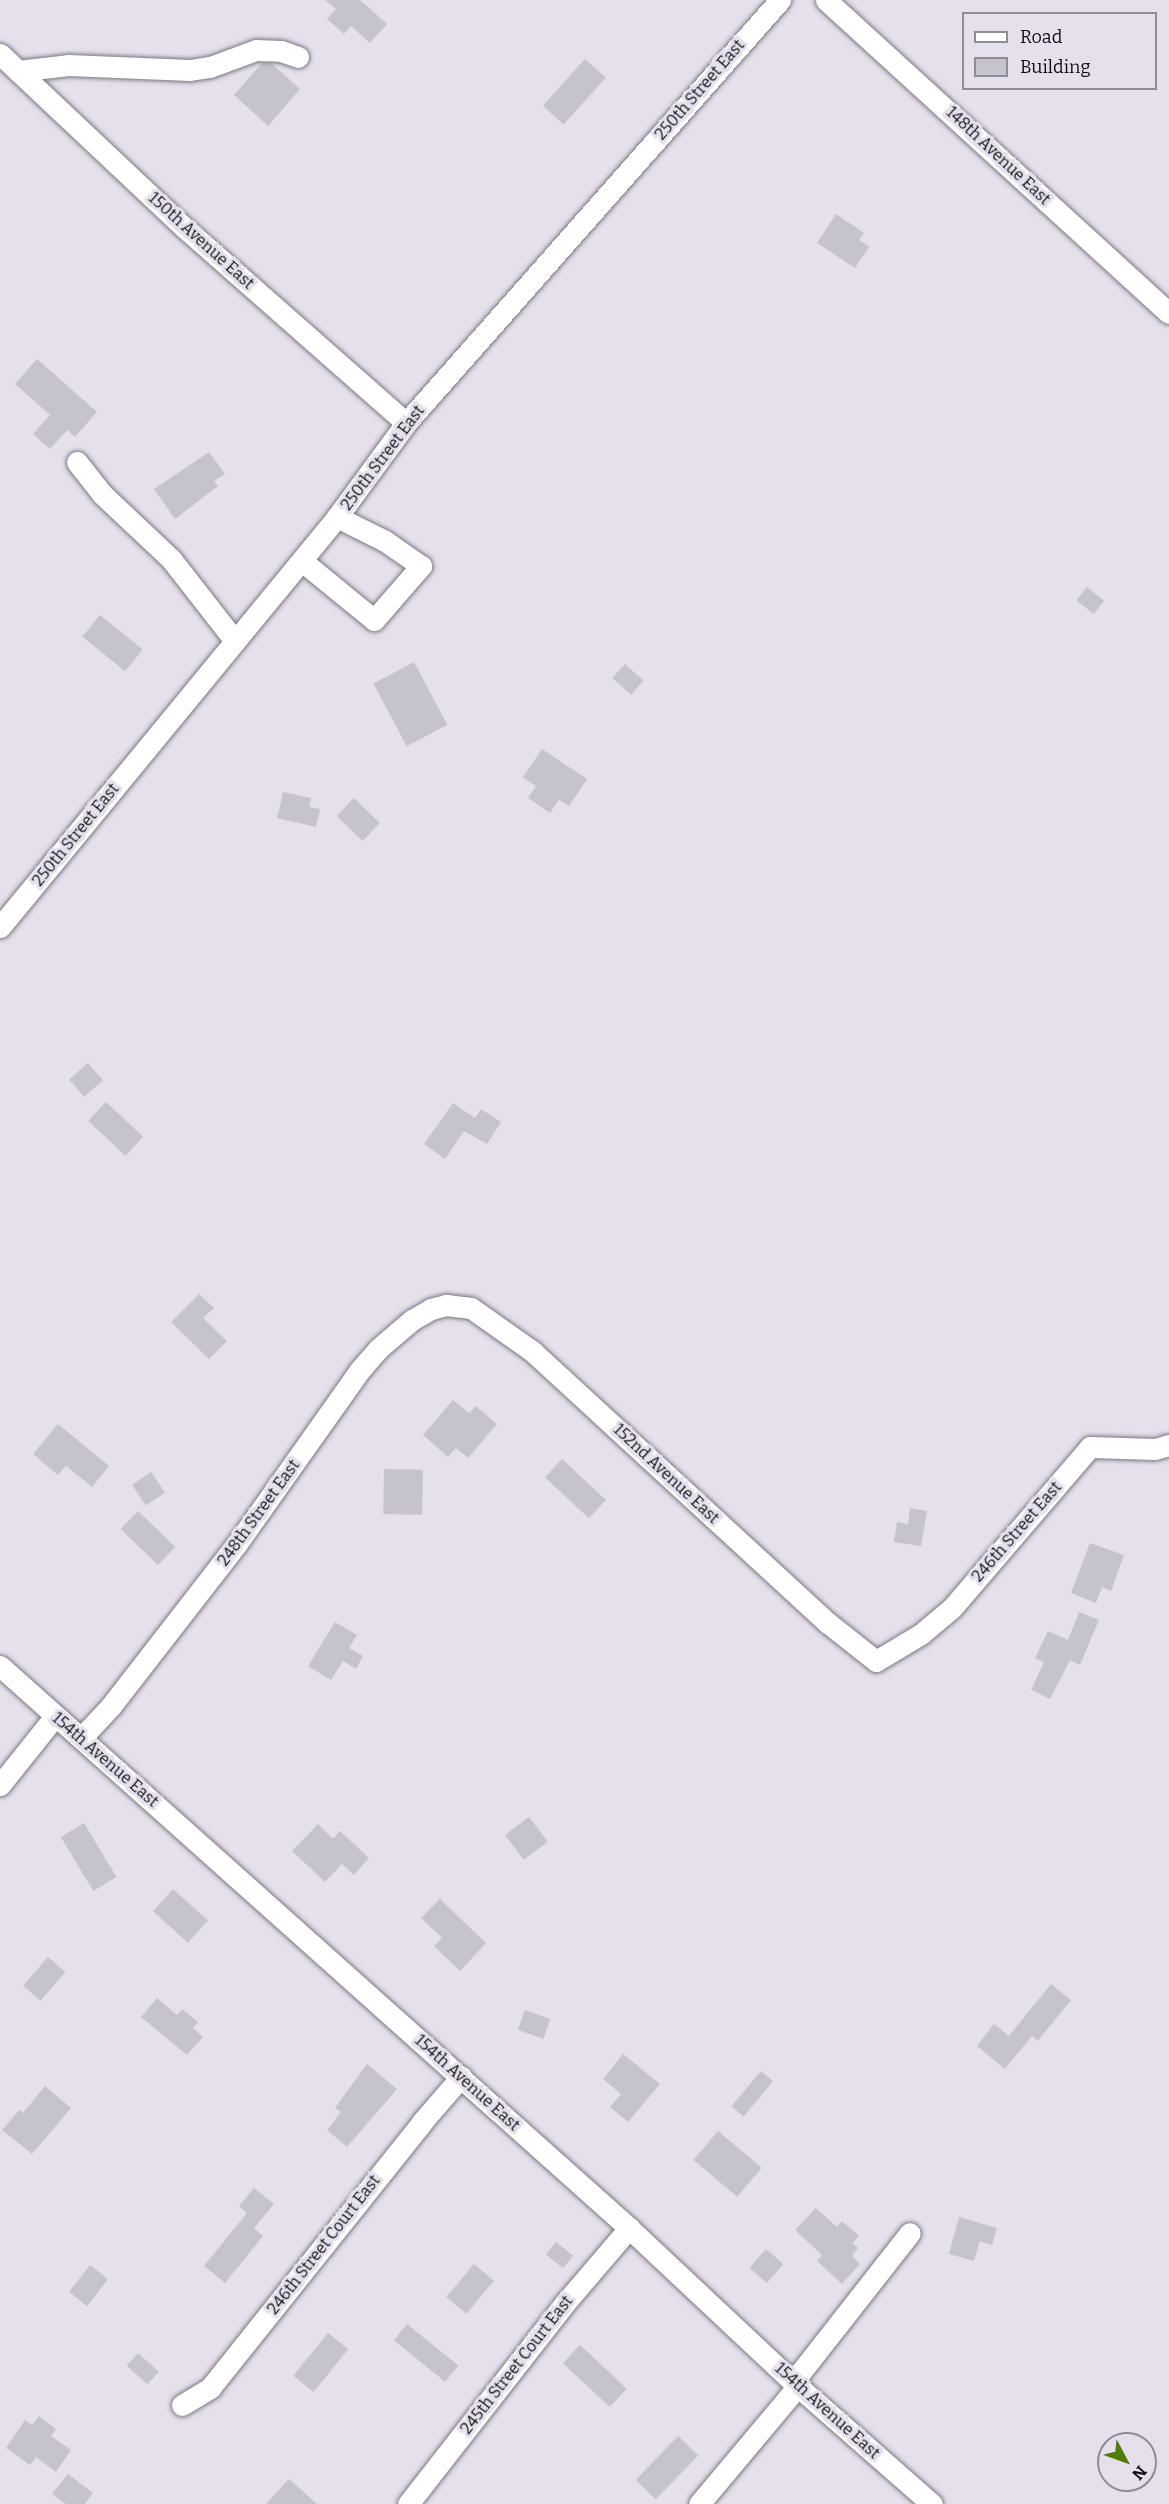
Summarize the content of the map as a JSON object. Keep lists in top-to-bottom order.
{
  "streets": {
    "street": [
      "250th Street East",
      "148th Avenue East",
      "150th Avenue East",
      "152nd Avenue East",
      "248th Street East",
      "246th Street East",
      "154th Avenue East",
      "246th Street Court East",
      "245th Street Court East"
    ]
  },
  "crossings": [
    ["250th Street East", "150th Avenue East"],
    ["152nd Avenue East", "248th Street East"],
    ["152nd Avenue East", "246th Street East"],
    ["248th Street East", "154th Avenue East"],
    ["154th Avenue East", "246th Street Court East"],
    ["154th Avenue East", "245th Street Court East"]
  ],
  "legend": ["Road", "Building"],
  "north": "bottom right"
}
